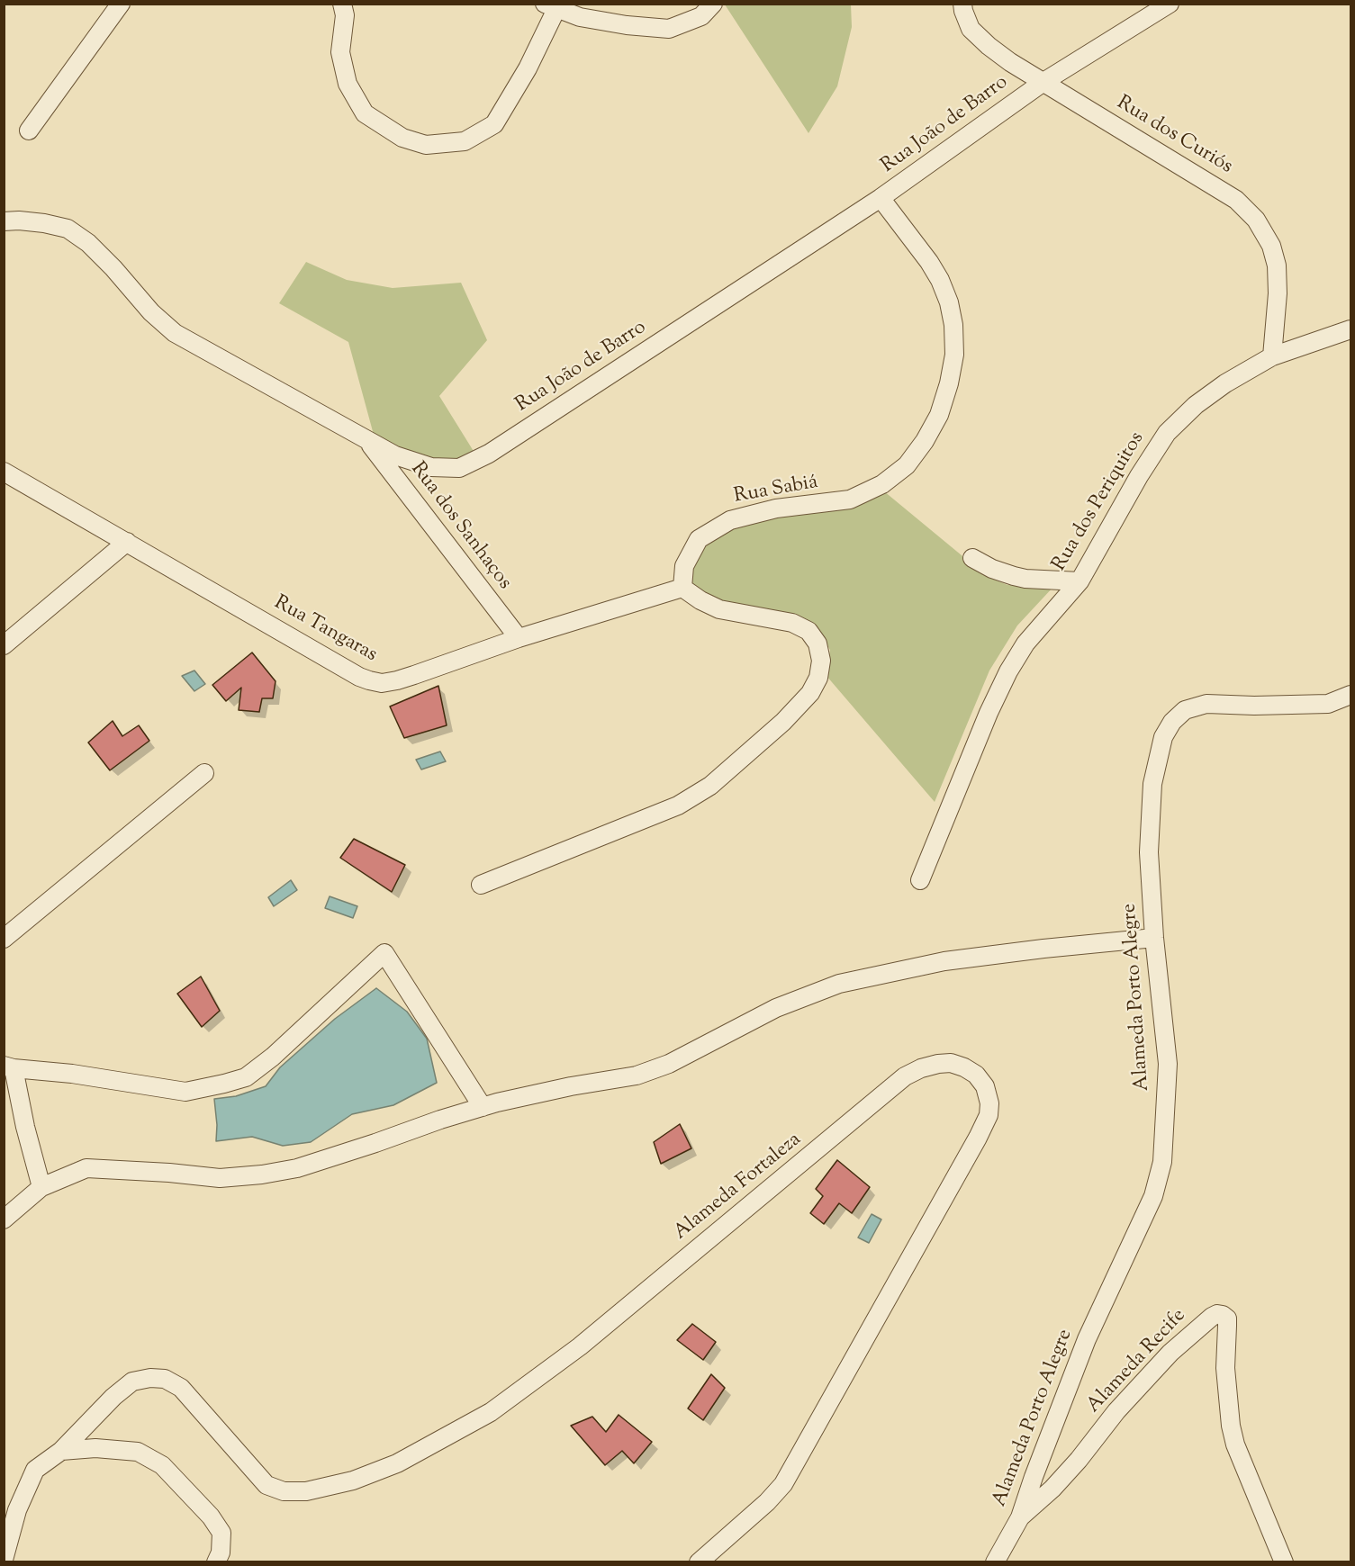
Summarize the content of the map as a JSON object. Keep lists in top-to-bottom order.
{
  "streets": {
    "street": [
      "Rua João de Barro",
      "Rua dos Curiós",
      "Rua Sabiá",
      "Rua dos Periquitos",
      "Rua dos Sanhaços",
      "Rua Tangaras",
      "Alameda Porto Alegre",
      "Alameda Fortaleza",
      "Alameda Recife"
    ]
  },
  "crossings": [
    ["Rua João de Barro", "Rua dos Curiós"],
    ["Rua João de Barro", "Rua Sabiá"],
    ["Rua João de Barro", "Rua dos Sanhaços"],
    ["Rua dos Curiós", "Rua dos Periquitos"],
    ["Rua Sabiá", "Rua Tangaras"],
    ["Rua dos Sanhaços", "Rua Tangaras"],
    ["Alameda Porto Alegre", "Alameda Recife"]
  ]
}
